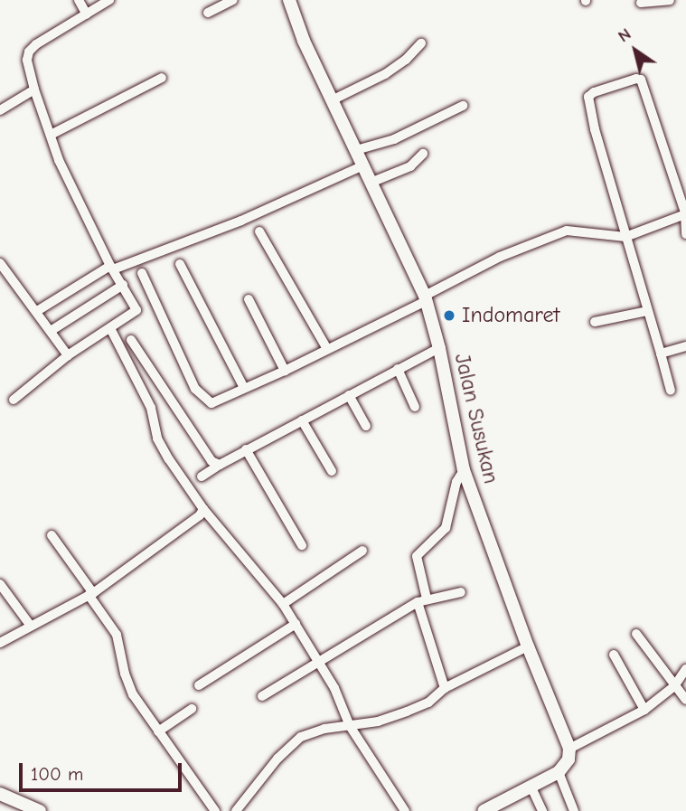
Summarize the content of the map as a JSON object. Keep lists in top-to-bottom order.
{
  "streets": {
    "street": ["Jalan Susukan"]
  },
  "places": ["Indomaret"],
  "scale_bar": "100 m",
  "north": "top left"
}
